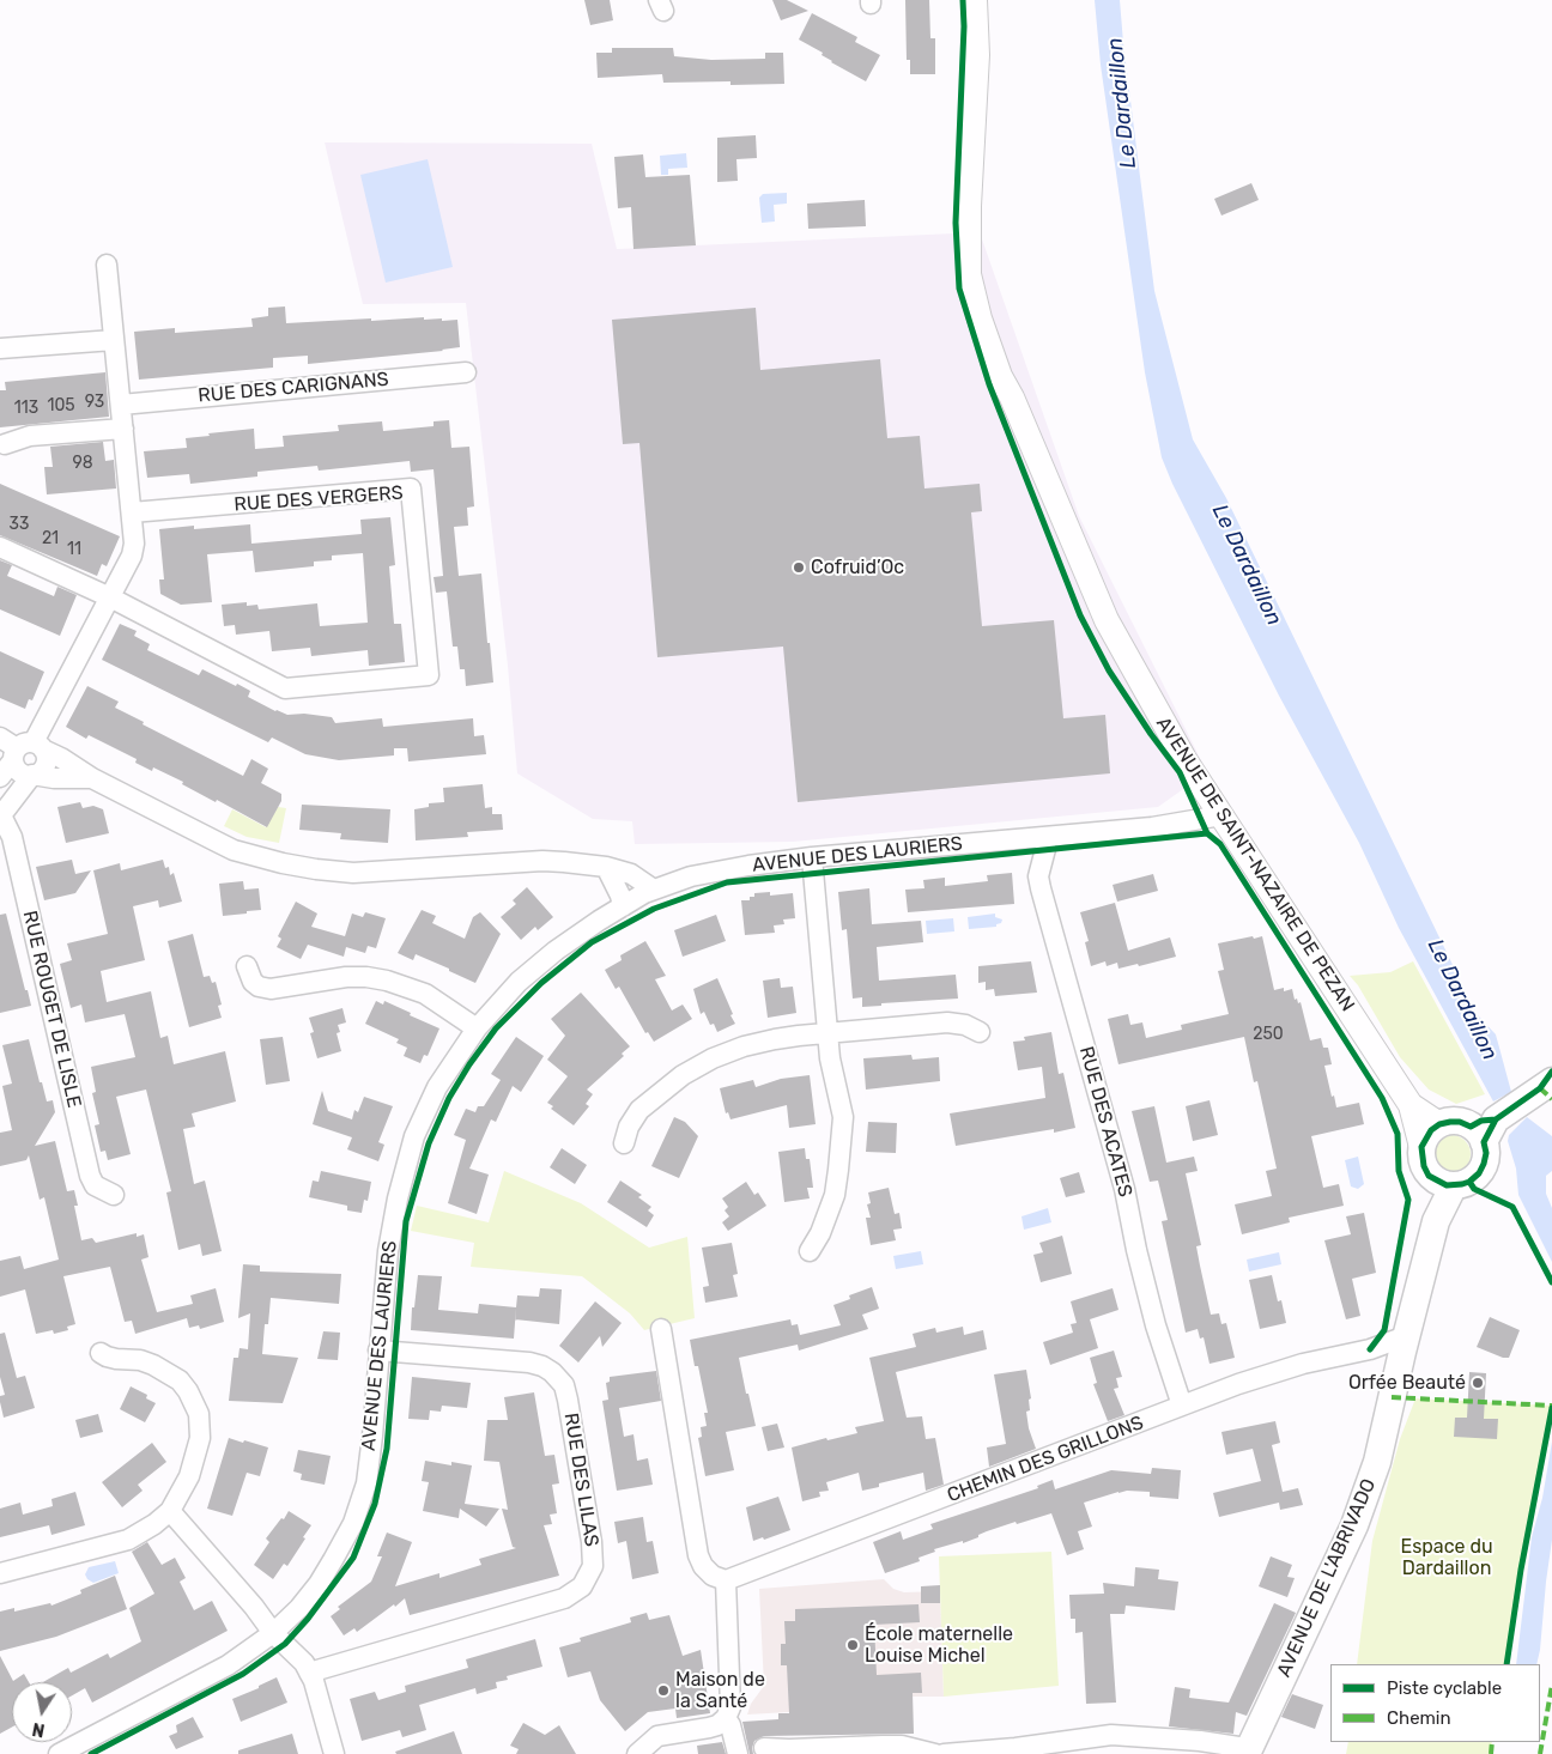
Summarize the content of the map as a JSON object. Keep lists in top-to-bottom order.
{
  "streets": {
    "main road": ["AVENUE DE L'ABRIVADO"],
    "street": [
      "RUE DES CARIGNANS",
      "RUE DES VERGERS",
      "AVENUE DES LAURIERS",
      "AVENUE DE SAINT-NAZAIRE DE PEZAN",
      "RUE ROUGET DE LISLE",
      "RUE DES ACATES",
      "CHEMIN DES GRILLONS",
      "RUE DES LILAS"
    ]
  },
  "crossings": [
    ["AVENUE DES LAURIERS", "AVENUE DE SAINT-NAZAIRE DE PEZAN"],
    ["AVENUE DES LAURIERS", "RUE DES ACATES"],
    ["AVENUE DES LAURIERS", "RUE DES LILAS"],
    ["AVENUE DE SAINT-NAZAIRE DE PEZAN", "AVENUE DE L'ABRIVADO"],
    ["RUE DES ACATES", "CHEMIN DES GRILLONS"],
    ["CHEMIN DES GRILLONS", "AVENUE DE L'ABRIVADO"]
  ],
  "water": ["Le Dardaillon"],
  "parks": ["Espace du Dardaillon"],
  "places": [
    "Cofruid’Oc",
    "Orfée Beauté",
    "École maternelle Louise Michel",
    "Maison de la Santé"
  ],
  "house_numbers": [
    "93",
    "105",
    "113",
    "98",
    "33",
    "21",
    "11",
    "250"
  ],
  "legend": ["Piste cyclable", "Chemin"],
  "north": "bottom"
}
